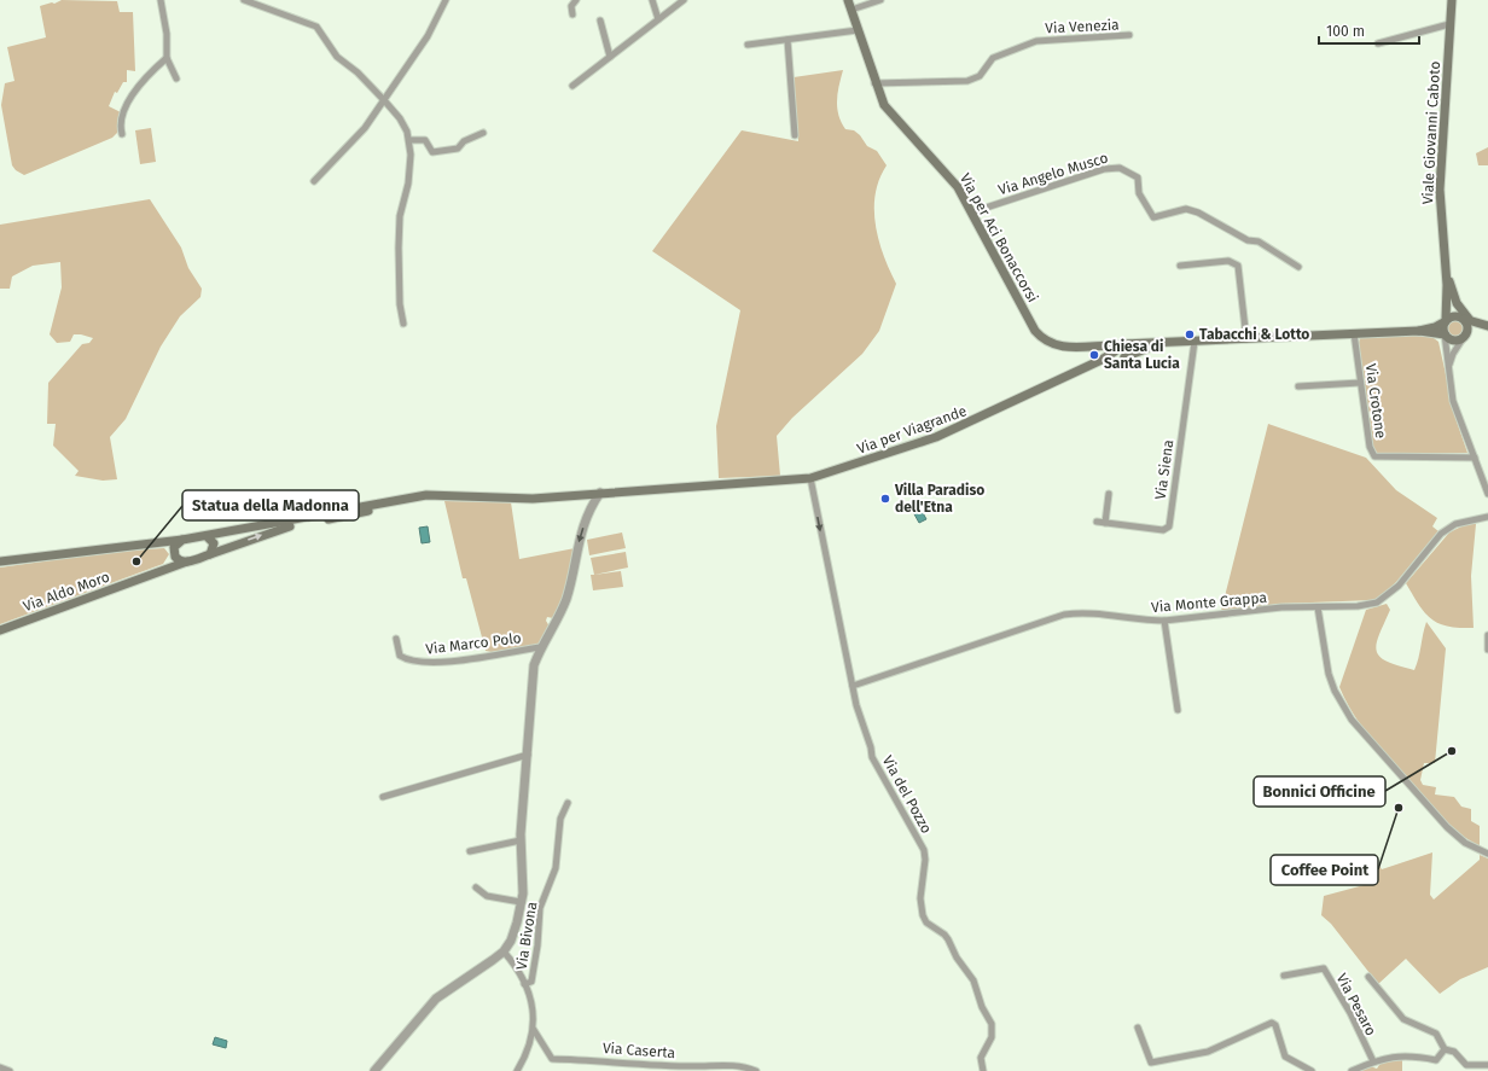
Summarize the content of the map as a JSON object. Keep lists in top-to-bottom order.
{
  "streets": {
    "main road": [
      "Viale Giovanni Caboto",
      "Via per Aci Bonaccorsi",
      "Via per Viagrande",
      "Via Aldo Moro"
    ],
    "street": [
      "Via Venezia",
      "Via Angelo Musco",
      "Via Crotone",
      "Via Siena",
      "Via Monte Grappa",
      "Via Marco Polo",
      "Via del Pozzo",
      "Via Bivona",
      "Via Pesaro",
      "Via Caserta"
    ]
  },
  "crossings": [
    ["Via Venezia", "Via per Aci Bonaccorsi"],
    ["Via Angelo Musco", "Via per Aci Bonaccorsi"],
    ["Via per Aci Bonaccorsi", "Via per Viagrande"],
    ["Via per Viagrande", "Via del Pozzo"],
    ["Via Monte Grappa", "Via del Pozzo"]
  ],
  "places": [
    "Tabacchi & Lotto",
    "Chiesa di Santa Lucia",
    "Villa Paradiso dell'Etna",
    "Statua della Madonna",
    "Bonnici Officine",
    "Coffee Point"
  ],
  "scale_bar": "100 m"
}
